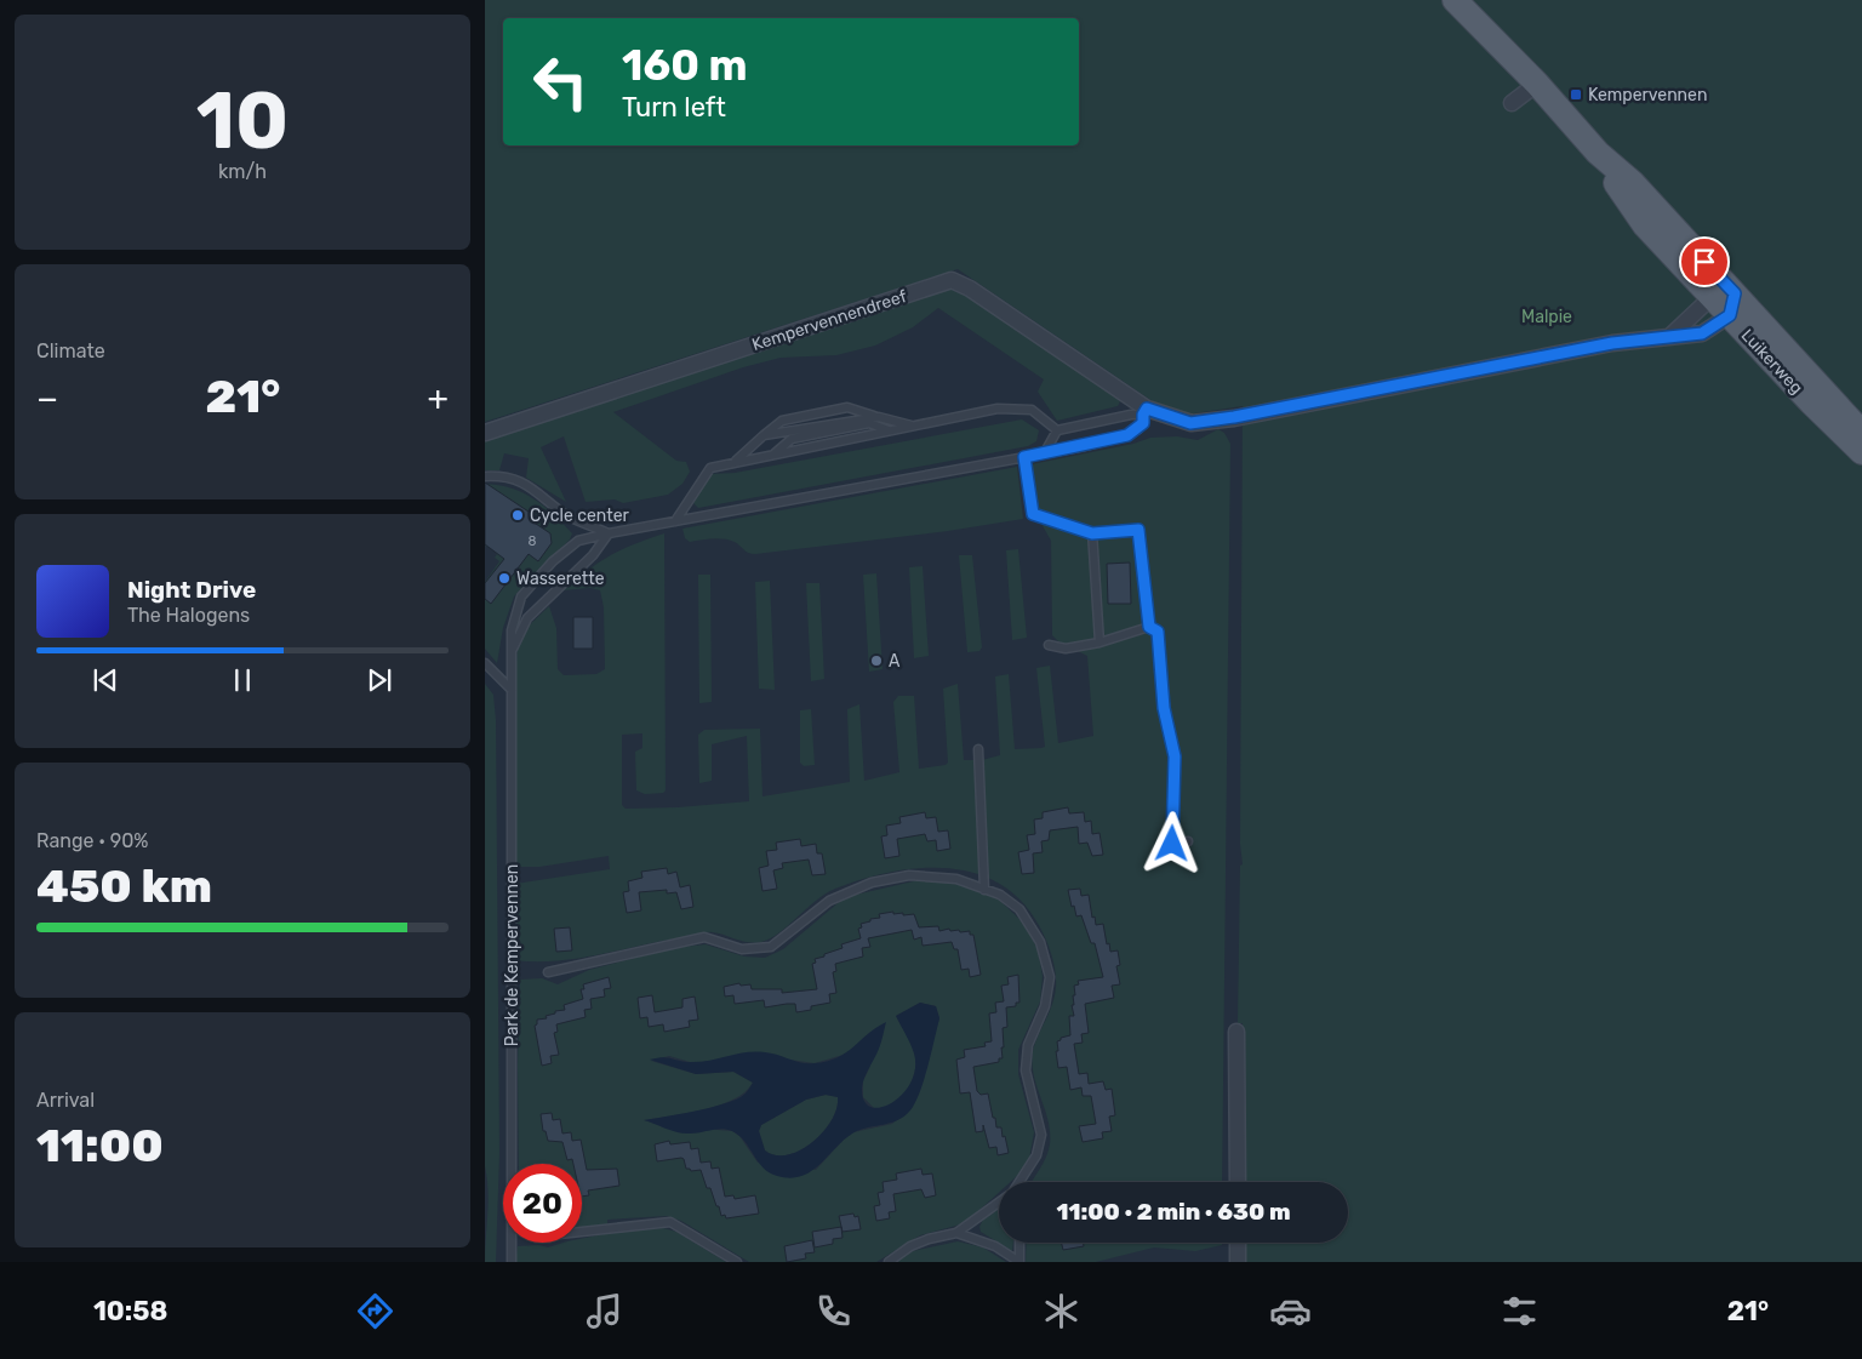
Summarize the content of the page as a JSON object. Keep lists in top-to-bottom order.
{
  "streets": {
    "main road": ["Luikerweg"],
    "street": ["Kempervennendreef"],
    "lane": ["Park de Kempervennen"]
  },
  "crossings": [
    ["Kempervennendreef", "Luikerweg"]
  ],
  "parks": ["Malpie"],
  "places": {
    "transit": ["Kempervennen"],
    "other": ["Cycle center", "Wasserette", "A"]
  },
  "house_numbers": ["8"],
  "page": {
    "tile": [
      ["10", "km/h"],
      "Climate",
      ["Range · 90%", "450 km"],
      ["Arrival", "11:00"]
    ],
    "turn": ["160 m", "Turn left"],
    "heat": ["−", "21°", "+"],
    "song": ["Night Drive", "The Halogens"],
    "limit": "20",
    "trip": "11:00 · 2 min · 630 m",
    "tabs": ["10:58", "21°"]
  }
}
